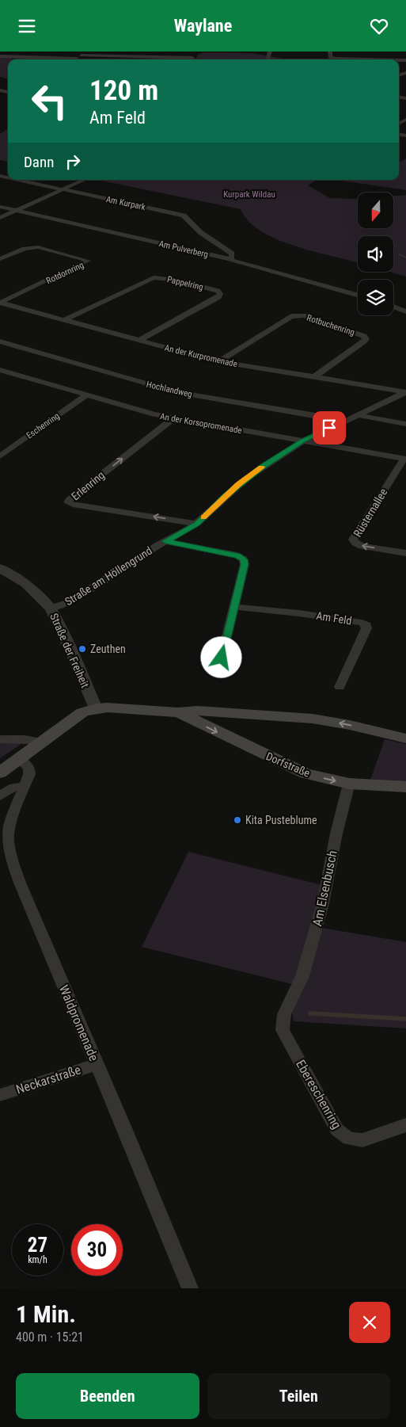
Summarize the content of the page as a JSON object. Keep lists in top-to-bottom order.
{
  "streets": {
    "main road": ["Dorfstraße"],
    "street": [
      "Am Kurpark",
      "Am Pulverberg",
      "Rotdornring",
      "Pappelring",
      "Rotbuchenring",
      "An der Kurpromenade",
      "Hochlandweg",
      "An der Korsopromenade",
      "Eschenring",
      "Erlenring",
      "Rüsternallee",
      "Straße am Höllengrund",
      "Am Feld",
      "Straße der Freiheit",
      "Am Elsenbusch",
      "Waldpromenade",
      "Neckarstraße",
      "Ebereschenring"
    ]
  },
  "crossings": [
    ["Am Kurpark", "Am Pulverberg"],
    ["Rotdornring", "An der Kurpromenade"],
    ["Pappelring", "An der Kurpromenade"],
    ["Rotbuchenring", "An der Kurpromenade"],
    ["An der Kurpromenade", "Straße am Höllengrund"],
    ["Hochlandweg", "Straße am Höllengrund"],
    ["An der Korsopromenade", "Eschenring"],
    ["An der Korsopromenade", "Erlenring"],
    ["An der Korsopromenade", "Rüsternallee"],
    ["An der Korsopromenade", "Straße am Höllengrund"],
    ["Erlenring", "Straße am Höllengrund"],
    ["Straße am Höllengrund", "Straße der Freiheit"],
    ["Straße der Freiheit", "Dorfstraße"],
    ["Dorfstraße", "Am Elsenbusch"],
    ["Dorfstraße", "Waldpromenade"],
    ["Am Elsenbusch", "Ebereschenring"],
    ["Waldpromenade", "Neckarstraße"]
  ],
  "parks": ["Kurpark Wildau"],
  "places": ["Zeuthen", "Kita Pusteblume"],
  "north": "bottom",
  "page": {
    "header": "Waylane",
    "turn": ["120 m", "Am Feld"],
    "then": "Dann",
    "speed": "27 km/h",
    "limit": "30",
    "heading": ["1 Min.", "400 m · 15:21"],
    "buttons": ["Beenden", "Teilen"]
  }
}
